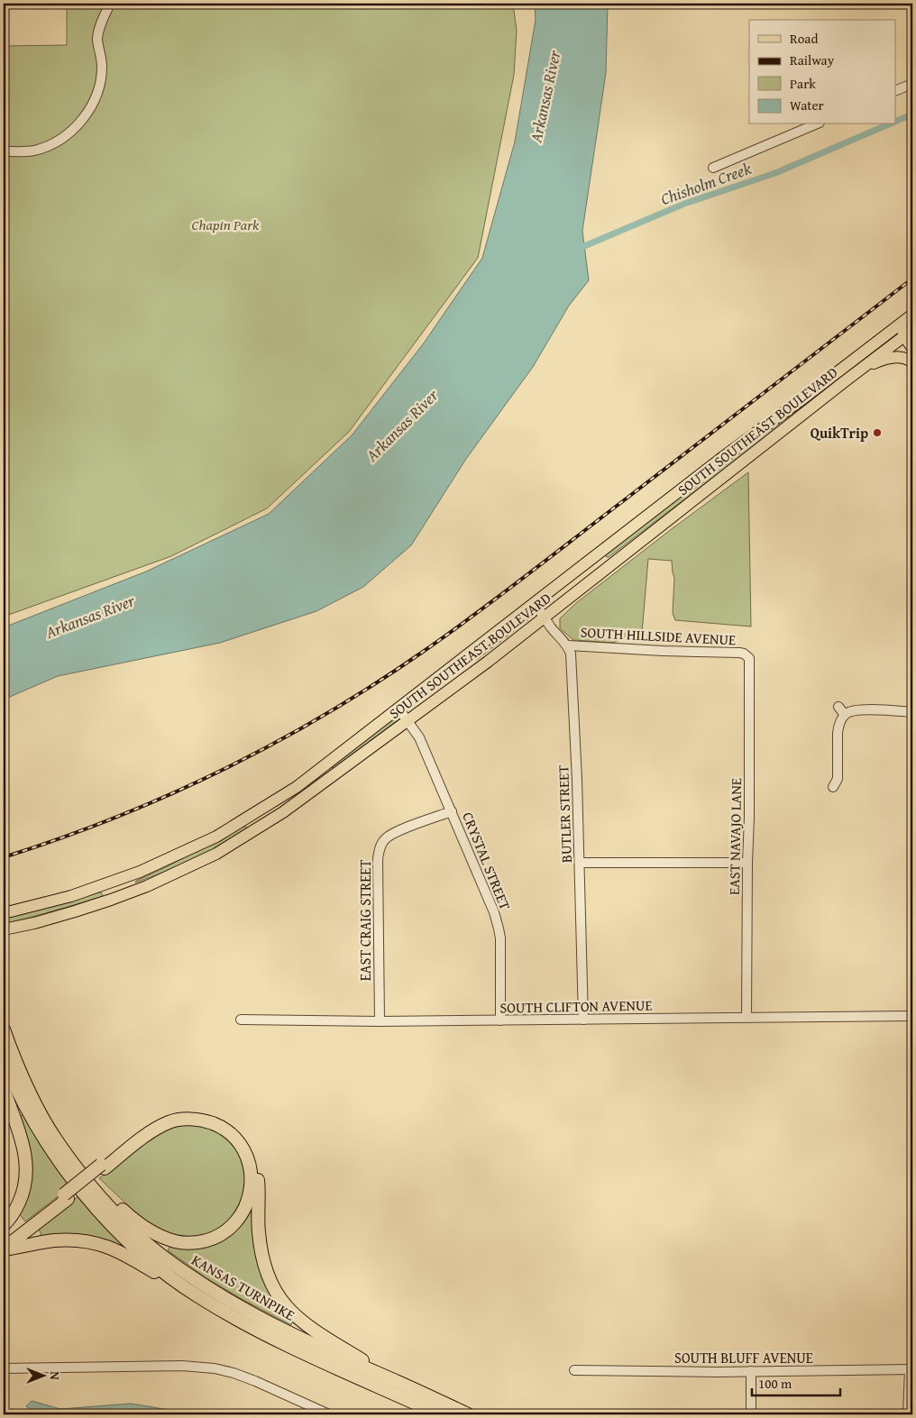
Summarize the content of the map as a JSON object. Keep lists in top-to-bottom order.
{
  "streets": {
    "highway": ["KANSAS TURNPIKE"],
    "main road": ["SOUTH SOUTHEAST BOULEVARD"],
    "street": [
      "SOUTH HILLSIDE AVENUE",
      "BUTLER STREET",
      "EAST NAVAJO LANE",
      "CRYSTAL STREET",
      "EAST CRAIG STREET",
      "SOUTH CLIFTON AVENUE",
      "SOUTH BLUFF AVENUE"
    ]
  },
  "crossings": [
    ["SOUTH SOUTHEAST BOULEVARD", "CRYSTAL STREET"],
    ["SOUTH HILLSIDE AVENUE", "BUTLER STREET"],
    ["SOUTH HILLSIDE AVENUE", "EAST NAVAJO LANE"],
    ["BUTLER STREET", "SOUTH CLIFTON AVENUE"],
    ["EAST NAVAJO LANE", "SOUTH CLIFTON AVENUE"],
    ["CRYSTAL STREET", "EAST CRAIG STREET"],
    ["CRYSTAL STREET", "SOUTH CLIFTON AVENUE"],
    ["EAST CRAIG STREET", "SOUTH CLIFTON AVENUE"]
  ],
  "water": ["Arkansas River", "Chisholm Creek"],
  "parks": ["Chapin Park"],
  "places": ["QuikTrip"],
  "legend": [
    "Road",
    "Railway",
    "Park",
    "Water"
  ],
  "scale_bar": "100 m",
  "north": "right"
}
